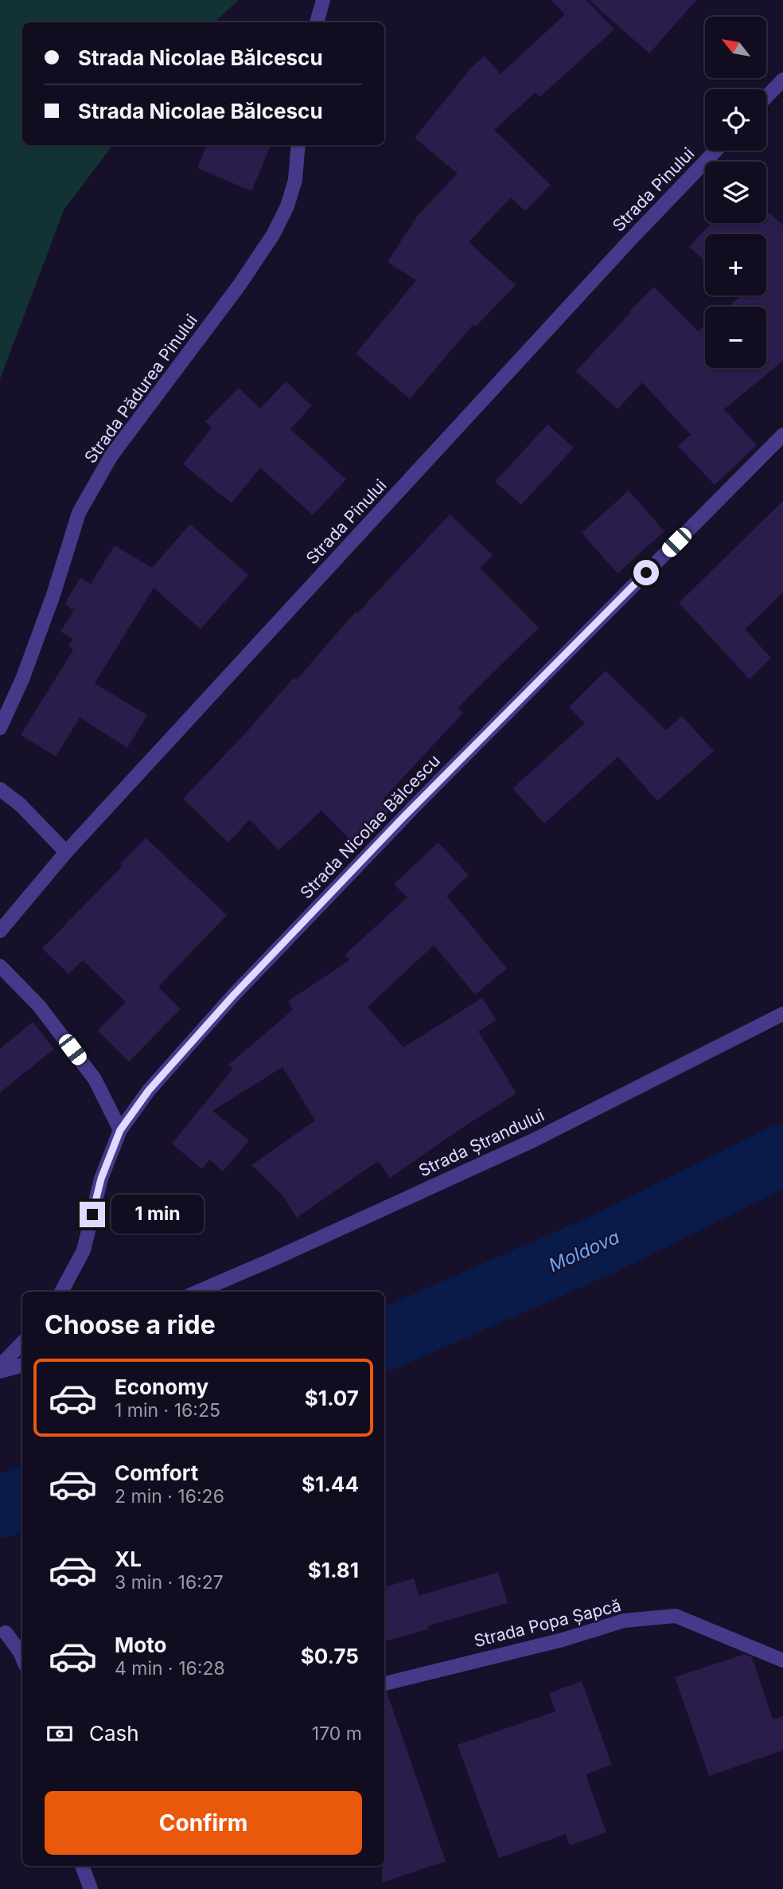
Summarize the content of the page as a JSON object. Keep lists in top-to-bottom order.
{
  "streets": {
    "street": [
      "Strada Pinului",
      "Strada Pădurea Pinului",
      "Strada Nicolae Bălcescu",
      "Strada Ștrandului",
      "Strada Popa Șapcă"
    ]
  },
  "water": ["Moldova"],
  "north": "top left",
  "page": {
    "map_buttons": ["+", "−"],
    "banner": ["Strada Nicolae Bălcescu", "Strada Nicolae Bălcescu"],
    "bubble": "1 min",
    "heading": "Choose a ride",
    "list": [
      {
        "name": "Economy",
        "note": "1 min · 16:25",
        "value": "$1.07"
      },
      {
        "name": "Comfort",
        "note": "2 min · 16:26",
        "value": "$1.44"
      },
      {
        "name": "XL",
        "note": "3 min · 16:27",
        "value": "$1.81"
      },
      {
        "name": "Moto",
        "note": "4 min · 16:28",
        "value": "$0.75"
      }
    ],
    "pay": ["Cash", "170 m"],
    "buttons": "Confirm"
  }
}
